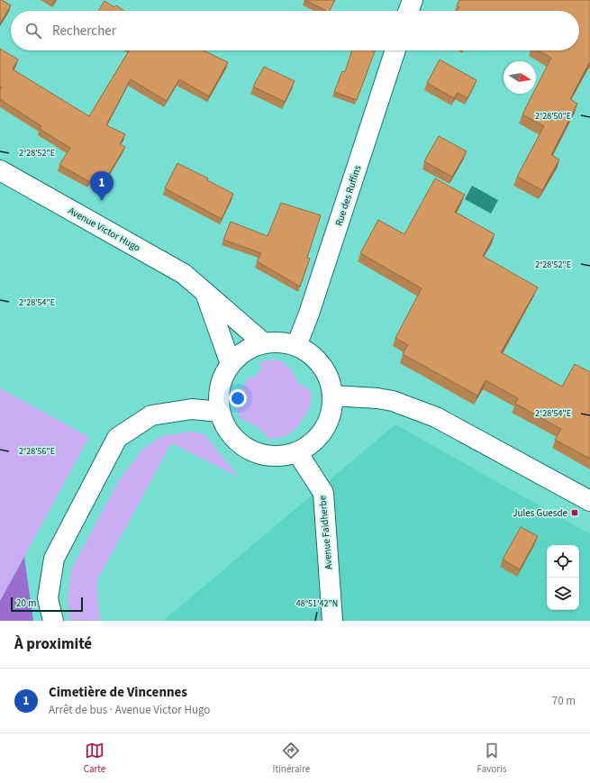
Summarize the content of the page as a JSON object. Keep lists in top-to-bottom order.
{
  "streets": {
    "main road": ["Rue des Ruffins", "Avenue Victor Hugo", "Avenue Faidherbe"]
  },
  "crossings": [
    ["Rue des Ruffins", "Avenue Victor Hugo"],
    ["Rue des Ruffins", "Avenue Faidherbe"],
    ["Avenue Victor Hugo", "Avenue Faidherbe"]
  ],
  "places": {
    "transit": ["Jules Guesde"]
  },
  "scale_bar": "20 m",
  "north": "right",
  "page": {
    "search": "Rechercher",
    "pins": "1",
    "scale": "20 m",
    "heading": "À proximité",
    "list": [
      {
        "mark": "1",
        "name": "Cimetière de Vincennes",
        "note": "Arrêt de bus · Avenue Victor Hugo",
        "value": "70 m"
      }
    ],
    "nav": ["Carte", "Itinéraire", "Favoris"]
  },
  "coordinates": [
    "2°28'50\"E",
    "2°28'52\"E",
    "2°28'54\"E",
    "2°28'56\"E",
    "48°51'42\"N"
  ]
}
